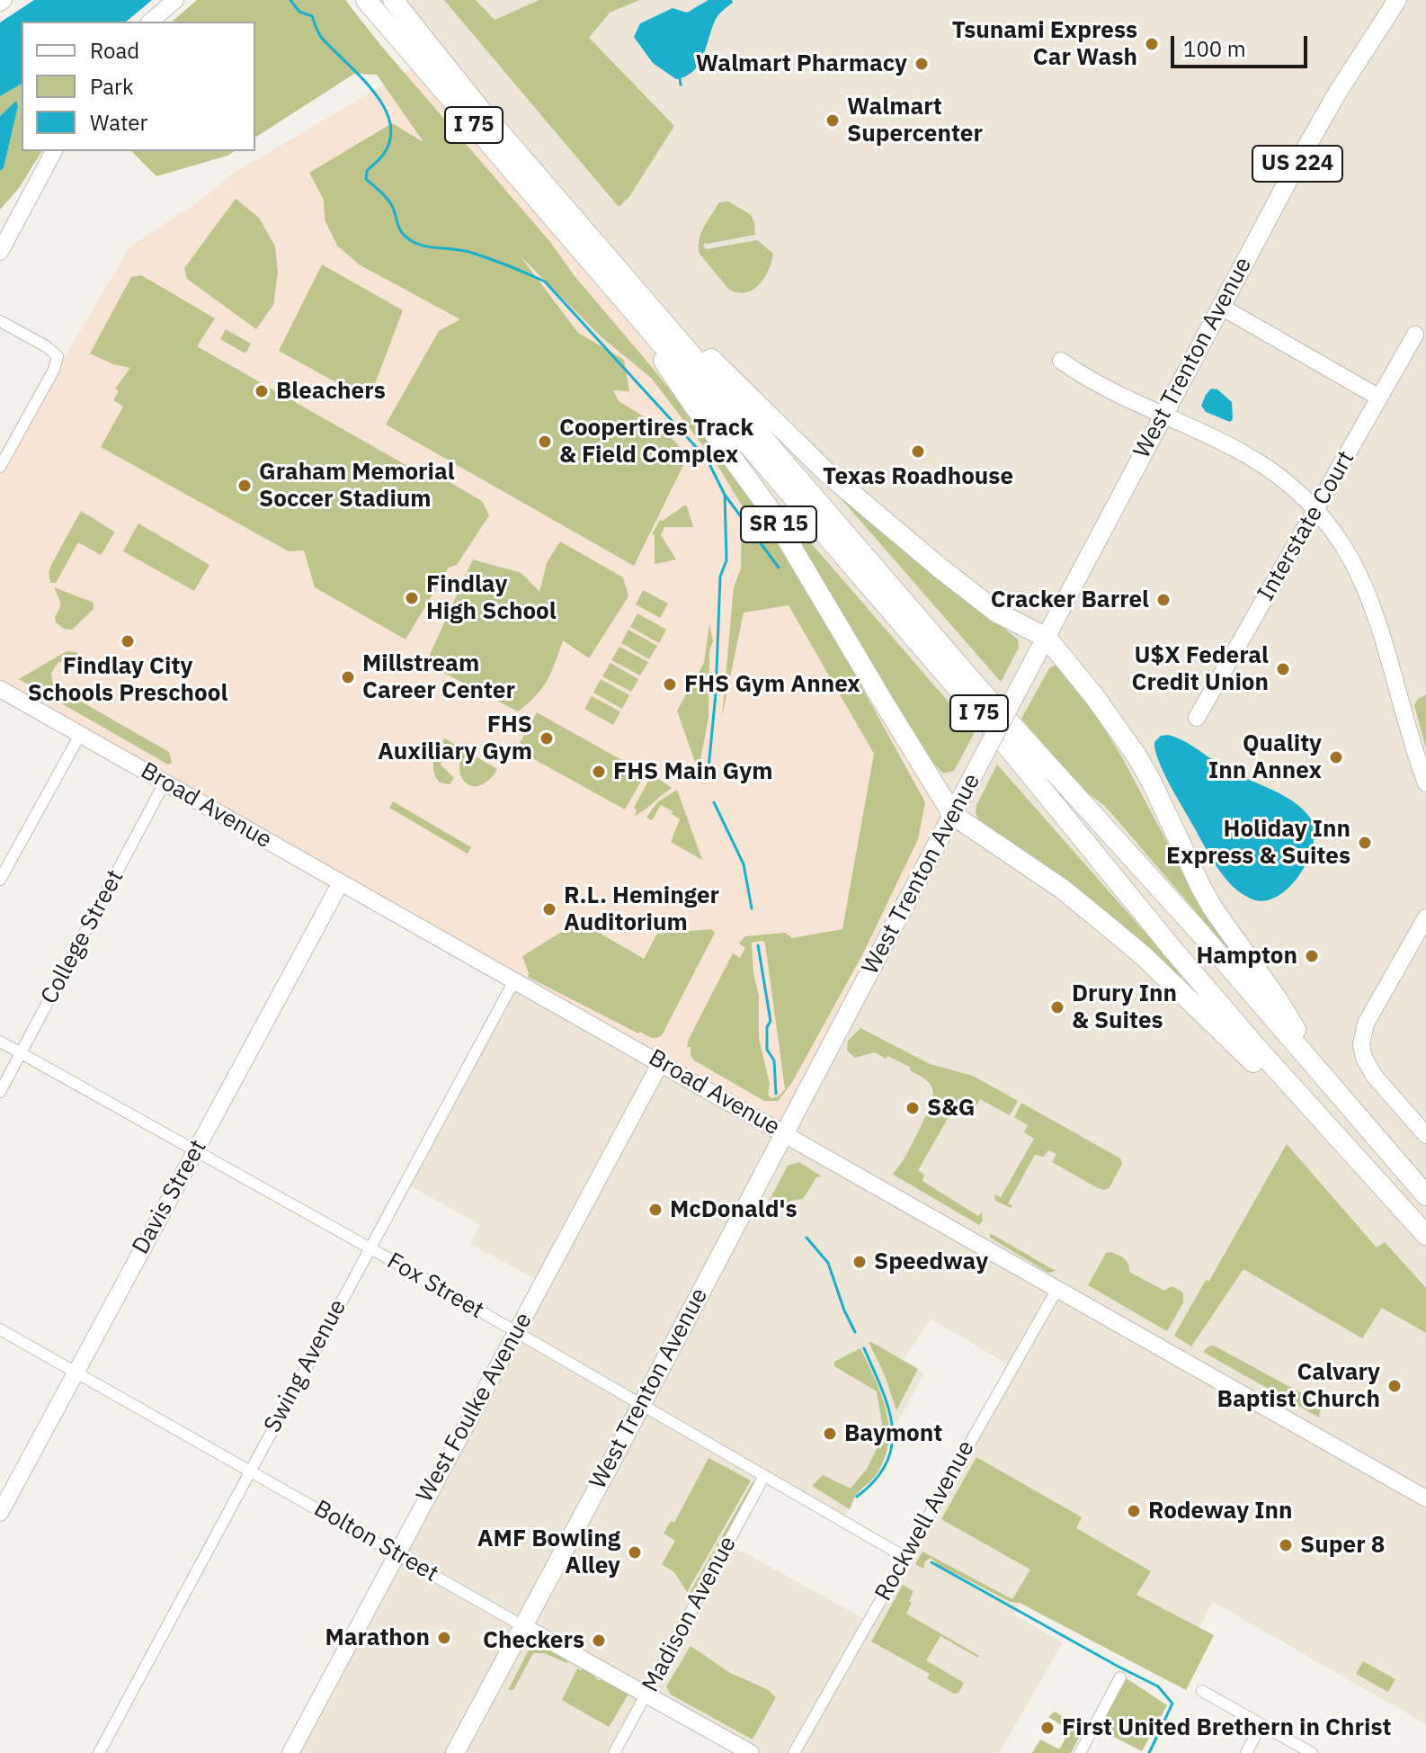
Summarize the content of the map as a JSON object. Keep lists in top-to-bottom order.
{
  "streets": {
    "highway": ["I 75", "SR 15"],
    "main road": ["US 224", "West Trenton Avenue"],
    "street": [
      "Interstate Court",
      "Broad Avenue",
      "College Street",
      "Davis Street",
      "Fox Street",
      "Swing Avenue",
      "West Foulke Avenue",
      "Rockwell Avenue",
      "Bolton Street",
      "Madison Avenue"
    ]
  },
  "crossings": [
    ["I 75", "SR 15"],
    ["West Trenton Avenue", "SR 15"],
    ["West Trenton Avenue", "Broad Avenue"],
    ["West Trenton Avenue", "Fox Street"],
    ["West Trenton Avenue", "Bolton Street"],
    ["Broad Avenue", "College Street"],
    ["Broad Avenue", "Davis Street"],
    ["Broad Avenue", "Swing Avenue"],
    ["Broad Avenue", "West Foulke Avenue"],
    ["Broad Avenue", "Rockwell Avenue"],
    ["College Street", "Fox Street"],
    ["Davis Street", "Fox Street"],
    ["Davis Street", "Bolton Street"],
    ["Fox Street", "Swing Avenue"],
    ["Fox Street", "West Foulke Avenue"],
    ["Fox Street", "Rockwell Avenue"],
    ["Fox Street", "Madison Avenue"],
    ["Swing Avenue", "Bolton Street"],
    ["West Foulke Avenue", "Bolton Street"],
    ["Bolton Street", "Madison Avenue"]
  ],
  "places": [
    "Tsunami Express Car Wash",
    "Walmart Pharmacy",
    "Walmart Supercenter",
    "Bleachers",
    "Coopertires Track & Field Complex",
    "Texas Roadhouse",
    "Graham Memorial Soccer Stadium",
    "Findlay High School",
    "Cracker Barrel",
    "Findlay City Schools Preschool",
    "U$X Federal Credit Union",
    "Millstream Career Center",
    "FHS Gym Annex",
    "FHS Auxiliary Gym",
    "Quality Inn Annex",
    "FHS Main Gym",
    "Holiday Inn Express & Suites",
    "R.L. Heminger Auditorium",
    "Hampton",
    "Drury Inn & Suites",
    "S&G",
    "McDonald's",
    "Speedway",
    "Calvary Baptist Church",
    "Baymont",
    "Rodeway Inn",
    "Super 8",
    "AMF Bowling Alley",
    "Marathon",
    "Checkers",
    "First United Brethern in Christ"
  ],
  "legend": ["Road", "Park", "Water"],
  "scale_bar": "100 m"
}
